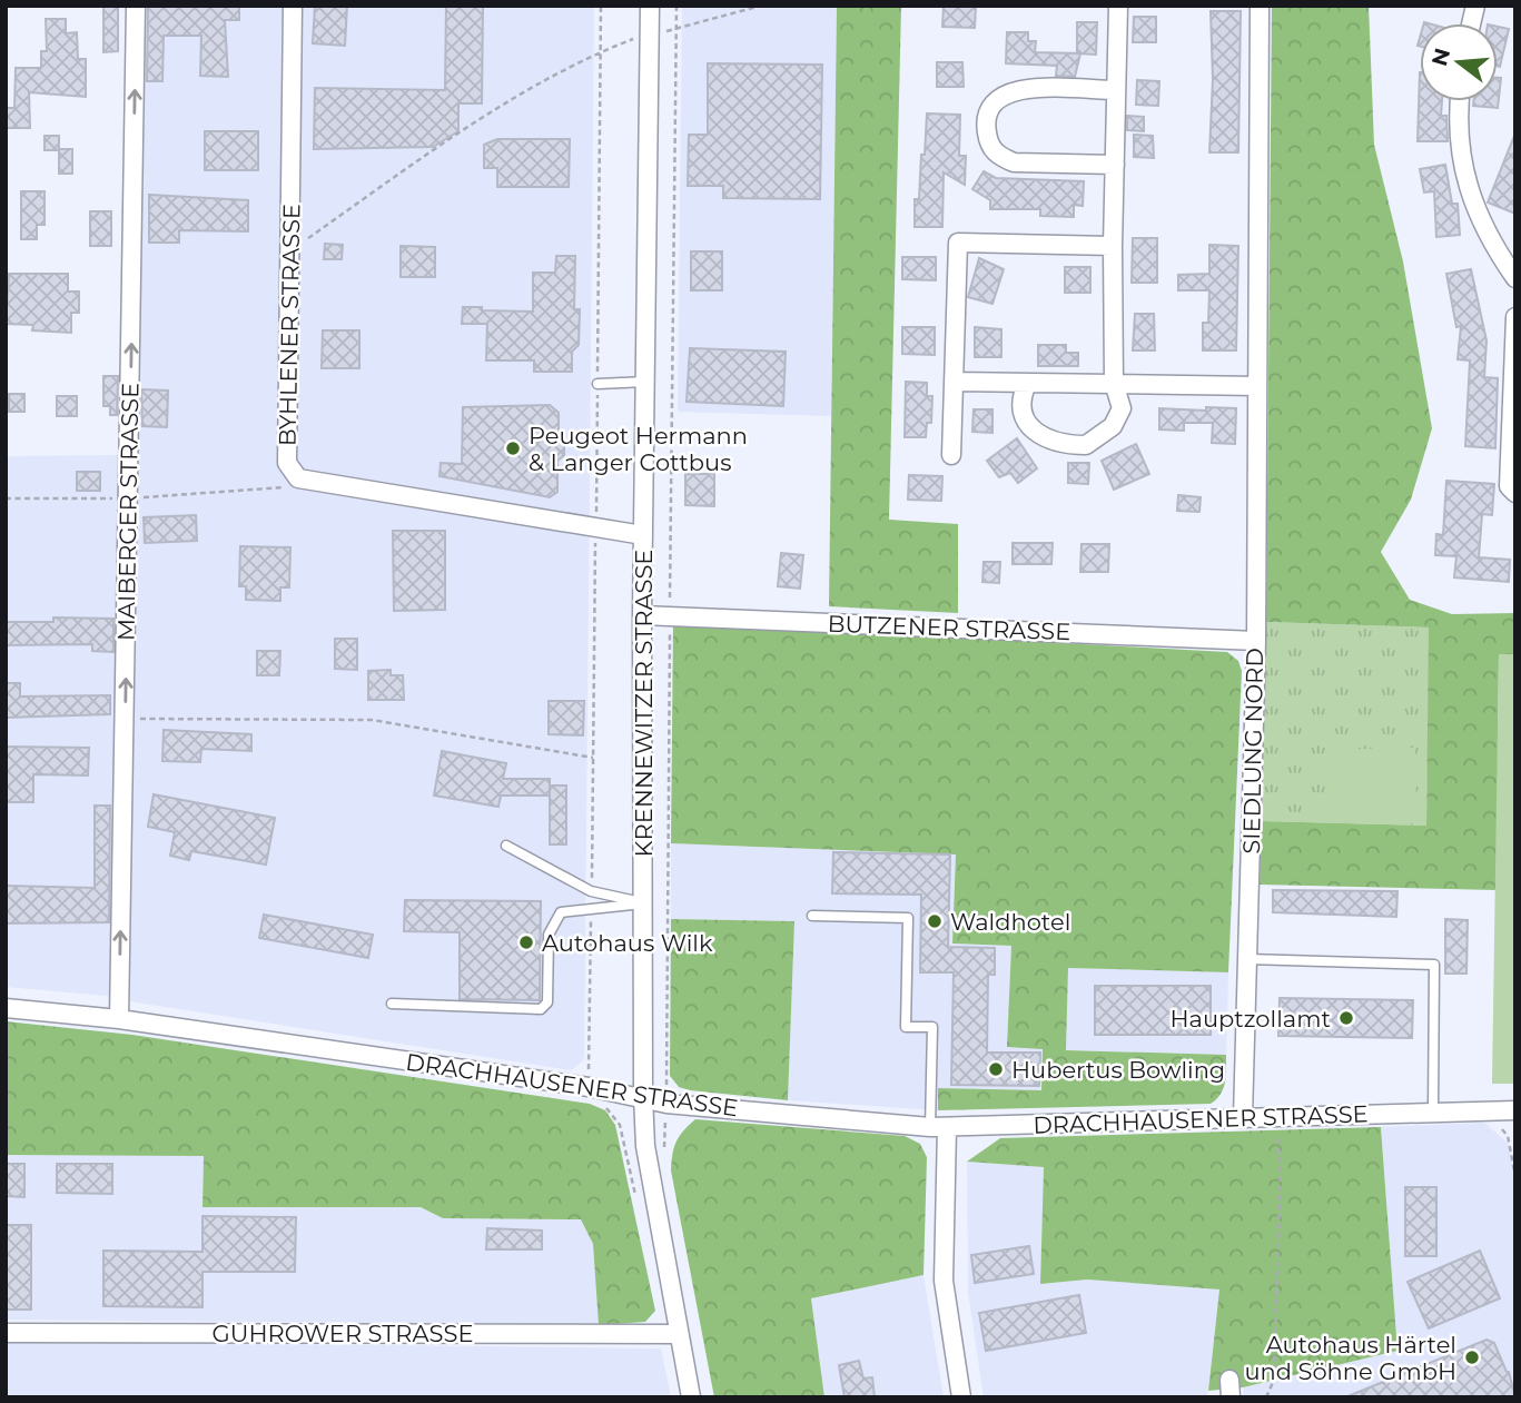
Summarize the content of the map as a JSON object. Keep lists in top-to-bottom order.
{
  "streets": {
    "street": [
      "BYHLENER STRASSE",
      "MAIBERGER STRASSE",
      "BUTZENER STRASSE",
      "KRENNEWITZER STRASSE",
      "SIEDLUNG NORD",
      "DRACHHAUSENER STRASSE",
      "GUHROWER STRASSE"
    ]
  },
  "crossings": [
    ["BYHLENER STRASSE", "KRENNEWITZER STRASSE"],
    ["MAIBERGER STRASSE", "DRACHHAUSENER STRASSE"],
    ["BUTZENER STRASSE", "KRENNEWITZER STRASSE"],
    ["BUTZENER STRASSE", "SIEDLUNG NORD"],
    ["KRENNEWITZER STRASSE", "DRACHHAUSENER STRASSE"],
    ["KRENNEWITZER STRASSE", "GUHROWER STRASSE"],
    ["SIEDLUNG NORD", "DRACHHAUSENER STRASSE"]
  ],
  "one_way": ["MAIBERGER STRASSE"],
  "places": [
    "Peugeot Hermann & Langer Cottbus",
    "Waldhotel",
    "Autohaus Wilk",
    "Hauptzollamt",
    "Hubertus Bowling",
    "Autohaus Härtel und Söhne GmbH"
  ],
  "north": "left"
}
